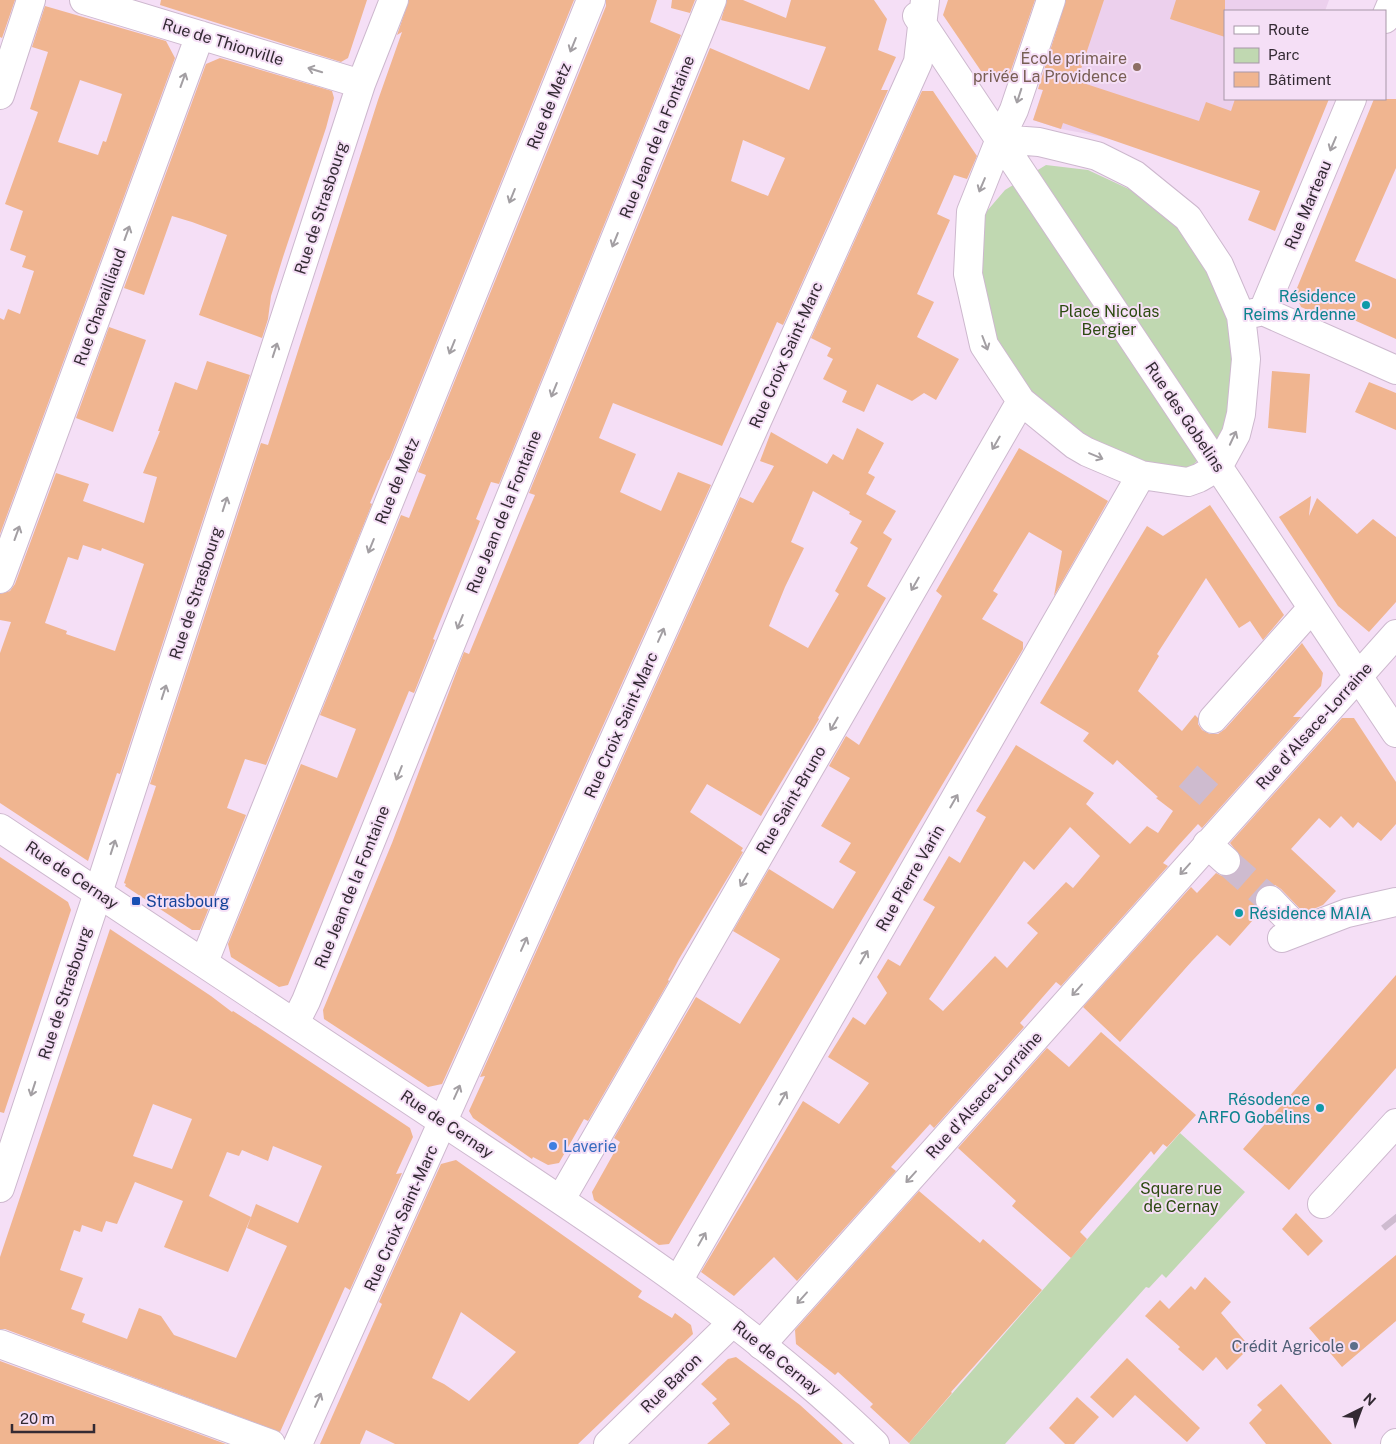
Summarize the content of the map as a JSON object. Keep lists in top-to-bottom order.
{
  "streets": {
    "street": [
      "Rue de Thionville",
      "Rue de Metz",
      "Rue Jean de la Fontaine",
      "Rue Marteau",
      "Rue de Strasbourg",
      "Rue Chavailliaud",
      "Rue Croix Saint-Marc",
      "Rue des Gobelins",
      "Rue d'Alsace-Lorraine",
      "Rue Saint-Bruno",
      "Rue de Cernay",
      "Rue Pierre Varin",
      "Rue Baron"
    ]
  },
  "crossings": [
    ["Rue de Thionville", "Rue de Strasbourg"],
    ["Rue de Thionville", "Rue Chavailliaud"],
    ["Rue de Metz", "Rue de Cernay"],
    ["Rue Jean de la Fontaine", "Rue de Cernay"],
    ["Rue de Strasbourg", "Rue de Cernay"],
    ["Rue Croix Saint-Marc", "Rue des Gobelins"],
    ["Rue Croix Saint-Marc", "Rue de Cernay"],
    ["Rue des Gobelins", "Rue d'Alsace-Lorraine"],
    ["Rue d'Alsace-Lorraine", "Rue de Cernay"],
    ["Rue Saint-Bruno", "Rue de Cernay"],
    ["Rue de Cernay", "Rue Pierre Varin"],
    ["Rue de Cernay", "Rue Baron"]
  ],
  "one_way": [
    "Rue de Thionville",
    "Rue de Metz",
    "Rue Jean de la Fontaine",
    "Rue Marteau",
    "Rue Chavailliaud",
    "Rue Croix Saint-Marc",
    "Rue d'Alsace-Lorraine",
    "Rue Saint-Bruno",
    "Rue Pierre Varin"
  ],
  "parks": ["Place Nicolas Bergier", "Square rue de Cernay"],
  "places": {
    "other": [
      "École primaire privée La Providence",
      "Résidence Reims Ardenne",
      "Résidence MAIA",
      "Résodence ARFO Gobelins",
      "Laverie",
      "Crédit Agricole"
    ],
    "transit": ["Strasbourg"]
  },
  "legend": ["Route", "Parc", "Bâtiment"],
  "scale_bar": "20 m",
  "north": "top right"
}
